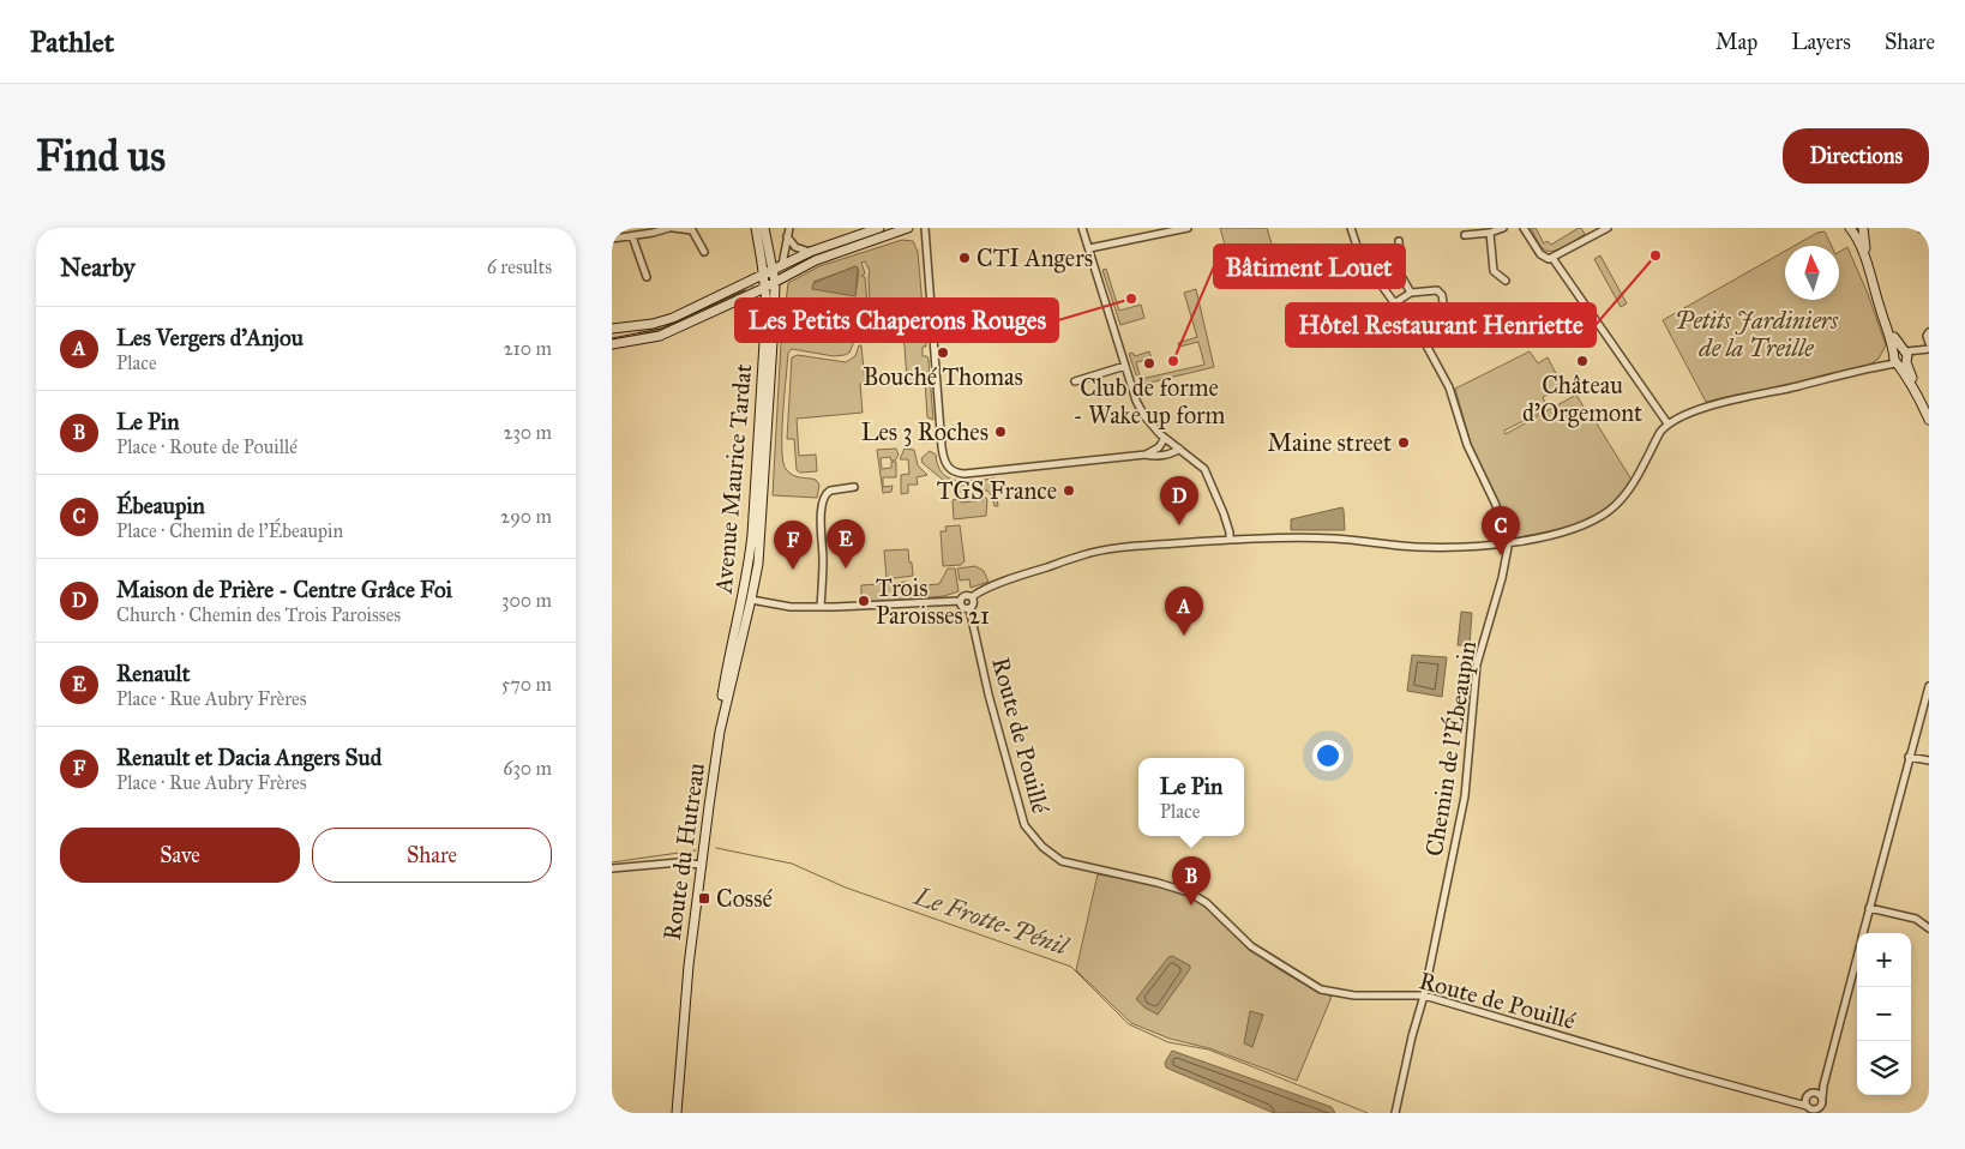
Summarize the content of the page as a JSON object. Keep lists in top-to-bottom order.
{
  "streets": {
    "street": [
      "Avenue Maurice Tardat",
      "Route de Pouillé",
      "Chemin de l'Ébeaupin",
      "Route du Hutreau"
    ]
  },
  "crossings": [
    ["Avenue Maurice Tardat", "Route du Hutreau"],
    ["Route de Pouillé", "Chemin de l'Ébeaupin"]
  ],
  "water": ["Le Frotte-Pénil"],
  "parks": ["Petits Jardiniers de la Treille"],
  "places": {
    "other": [
      "Hôtel Restaurant Henriette",
      "CTI Angers",
      "Les Petits Chaperons Rouges",
      "Bouché Thomas",
      "Bâtiment Louet",
      "Château d'Orgemont",
      "Club de forme - Wake up form",
      "Les 3 Roches",
      "Maine street",
      "TGS France",
      "Trois Paroisses 21"
    ],
    "transit": ["Cossé"]
  },
  "north": "top",
  "page": {
    "header": "Pathlet",
    "nav": ["Map", "Layers", "Share"],
    "buttons": [
      "Directions",
      ["Save", "Share"]
    ],
    "title": "Find us",
    "heading": ["Nearby", "6 results"],
    "list": [
      {
        "mark": "A",
        "name": "Les Vergers d'Anjou",
        "note": "Place",
        "value": "210 m"
      },
      {
        "mark": "B",
        "name": "Le Pin",
        "note": "Place · Route de Pouillé",
        "value": "230 m"
      },
      {
        "mark": "C",
        "name": "Ébeaupin",
        "note": "Place · Chemin de l'Ébeaupin",
        "value": "290 m"
      },
      {
        "mark": "D",
        "name": "Maison de Prière - Centre Grâce Foi",
        "note": "Church · Chemin des Trois Paroisses",
        "value": "300 m"
      },
      {
        "mark": "E",
        "name": "Renault",
        "note": "Place · Rue Aubry Frères",
        "value": "570 m"
      },
      {
        "mark": "F",
        "name": "Renault et Dacia Angers Sud",
        "note": "Place · Rue Aubry Frères",
        "value": "630 m"
      }
    ],
    "pins": [
      "D",
      "C",
      "E",
      "F",
      "A",
      "B"
    ],
    "popup": ["Le Pin", "Place"],
    "map_buttons": ["+", "−"]
  }
}
